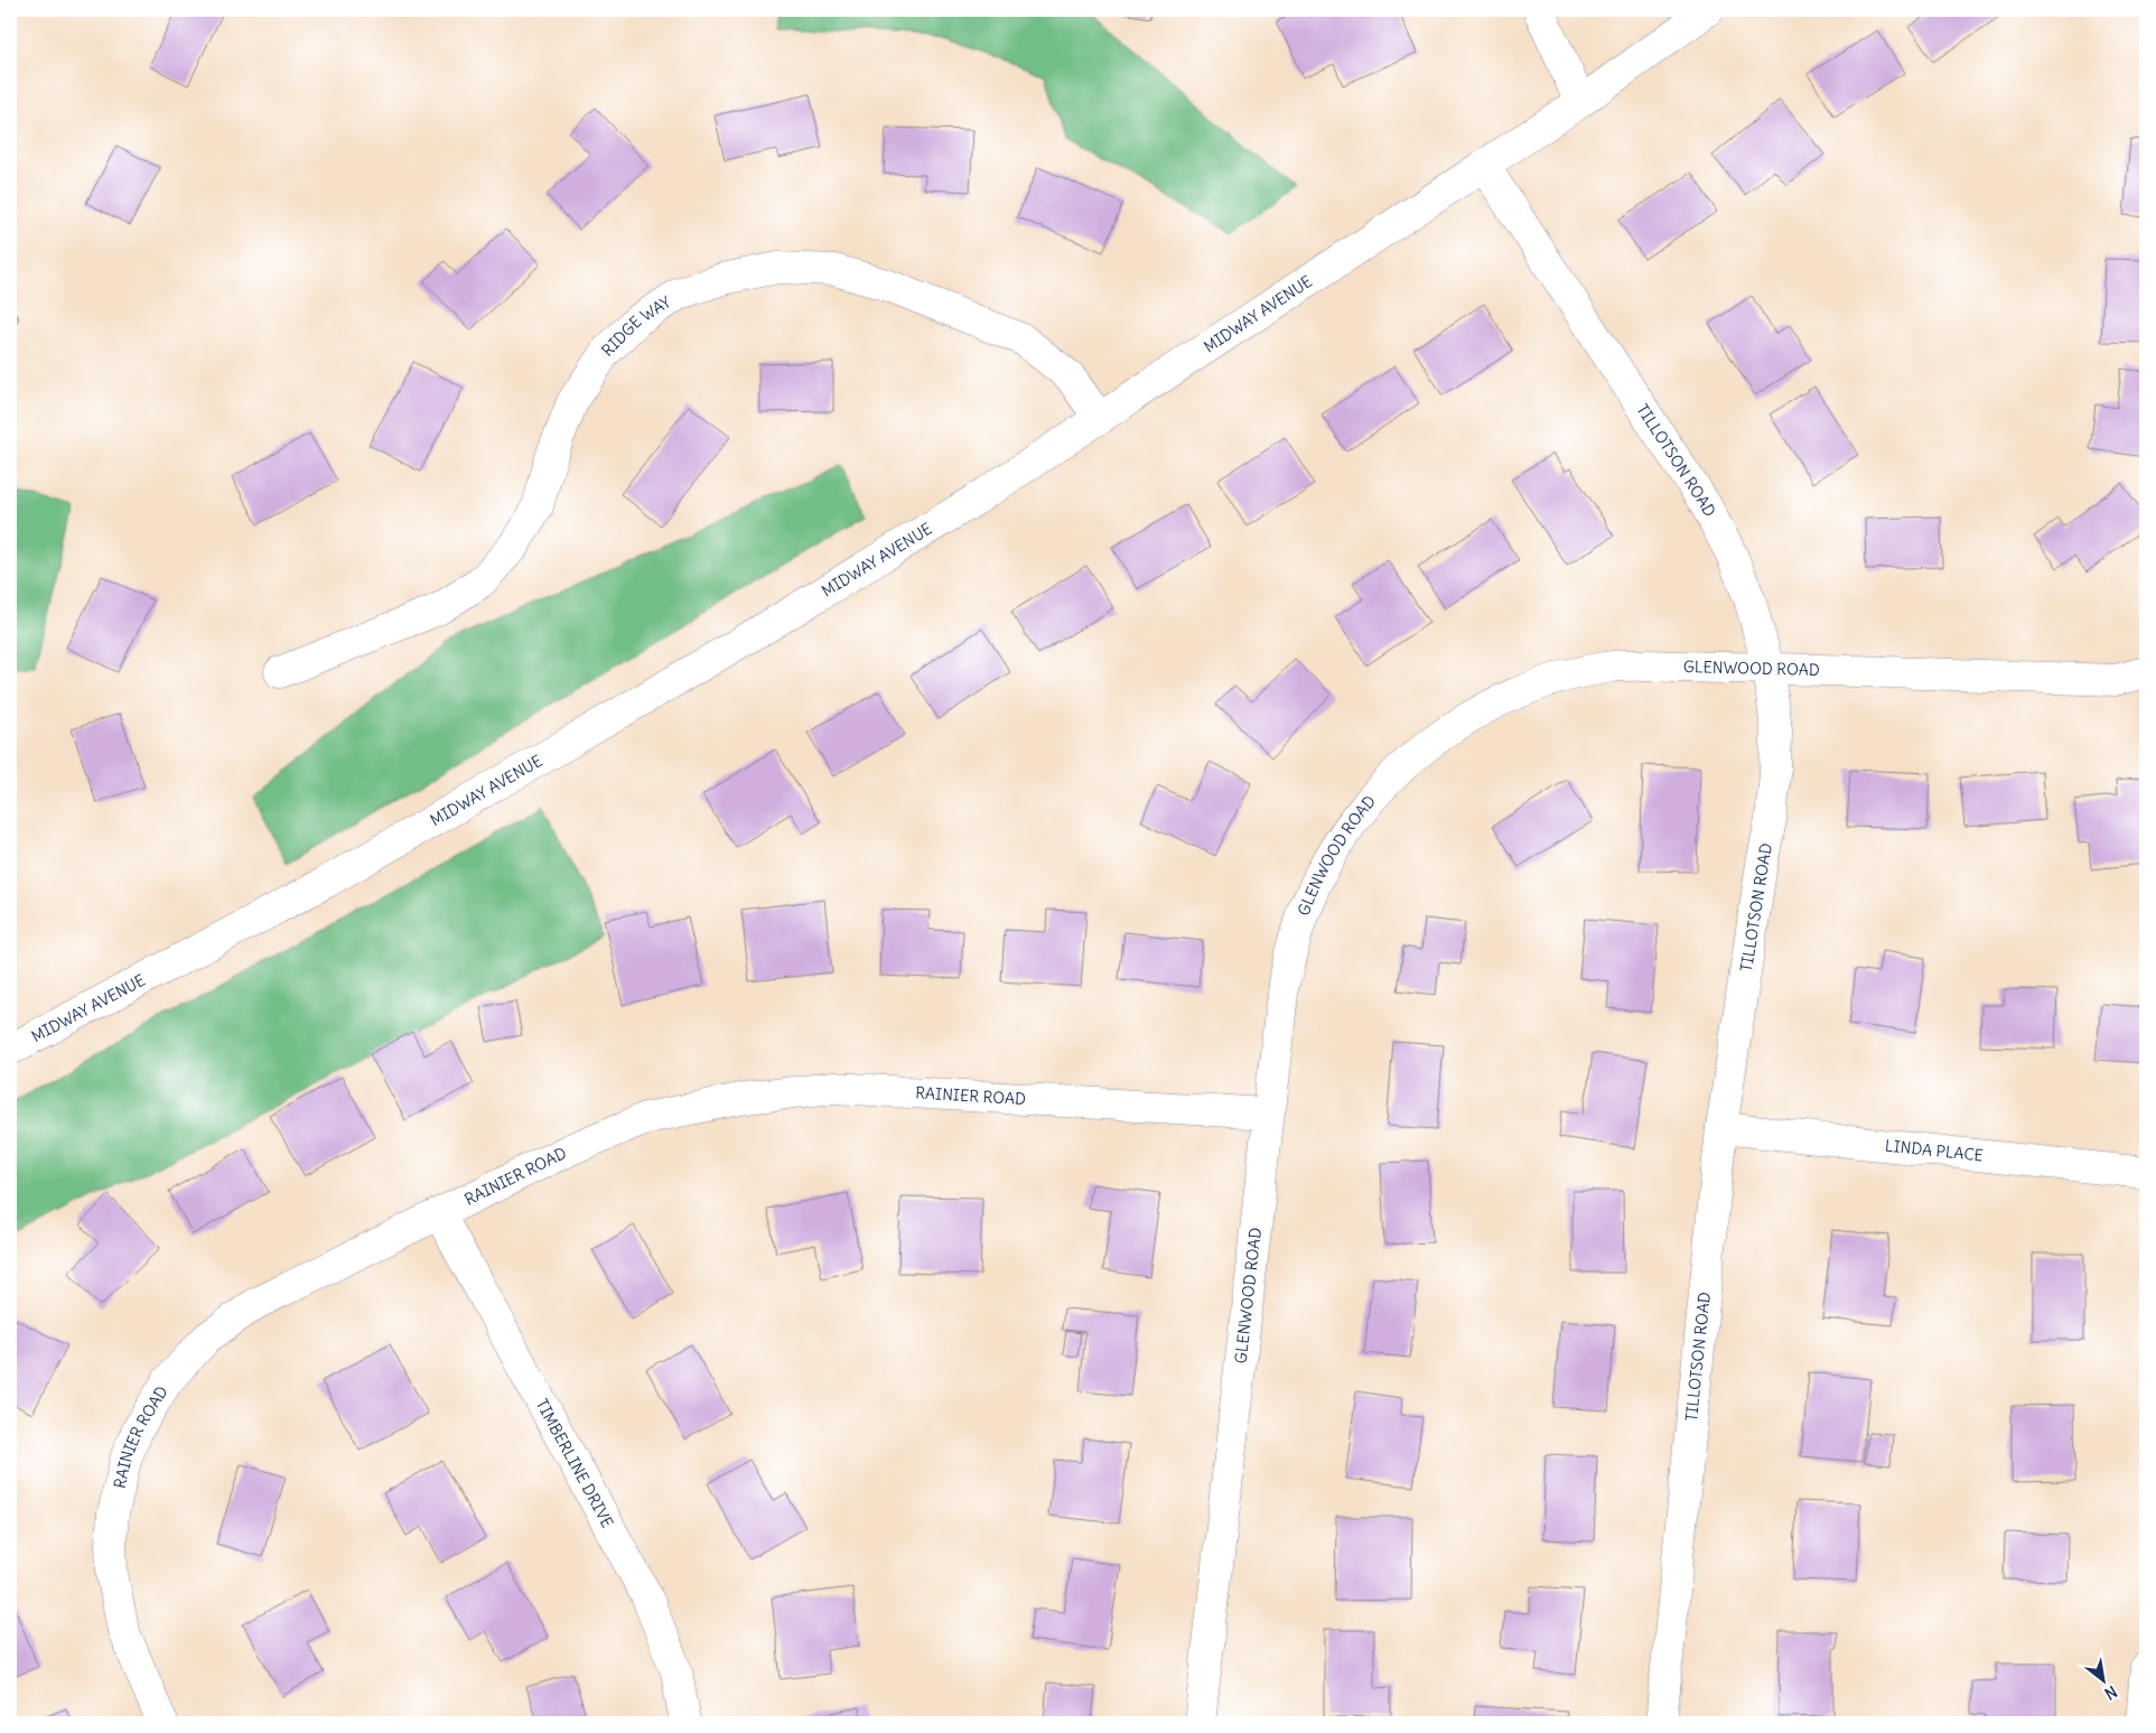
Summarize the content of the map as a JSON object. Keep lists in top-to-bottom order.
{
  "streets": {
    "street": [
      "MIDWAY AVENUE",
      "RIDGE WAY",
      "TILLOTSON ROAD",
      "GLENWOOD ROAD",
      "RAINIER ROAD",
      "LINDA PLACE",
      "TIMBERLINE DRIVE"
    ]
  },
  "crossings": [
    ["MIDWAY AVENUE", "RIDGE WAY"],
    ["MIDWAY AVENUE", "TILLOTSON ROAD"],
    ["TILLOTSON ROAD", "GLENWOOD ROAD"],
    ["TILLOTSON ROAD", "LINDA PLACE"],
    ["GLENWOOD ROAD", "RAINIER ROAD"],
    ["RAINIER ROAD", "TIMBERLINE DRIVE"]
  ],
  "north": "bottom right"
}
